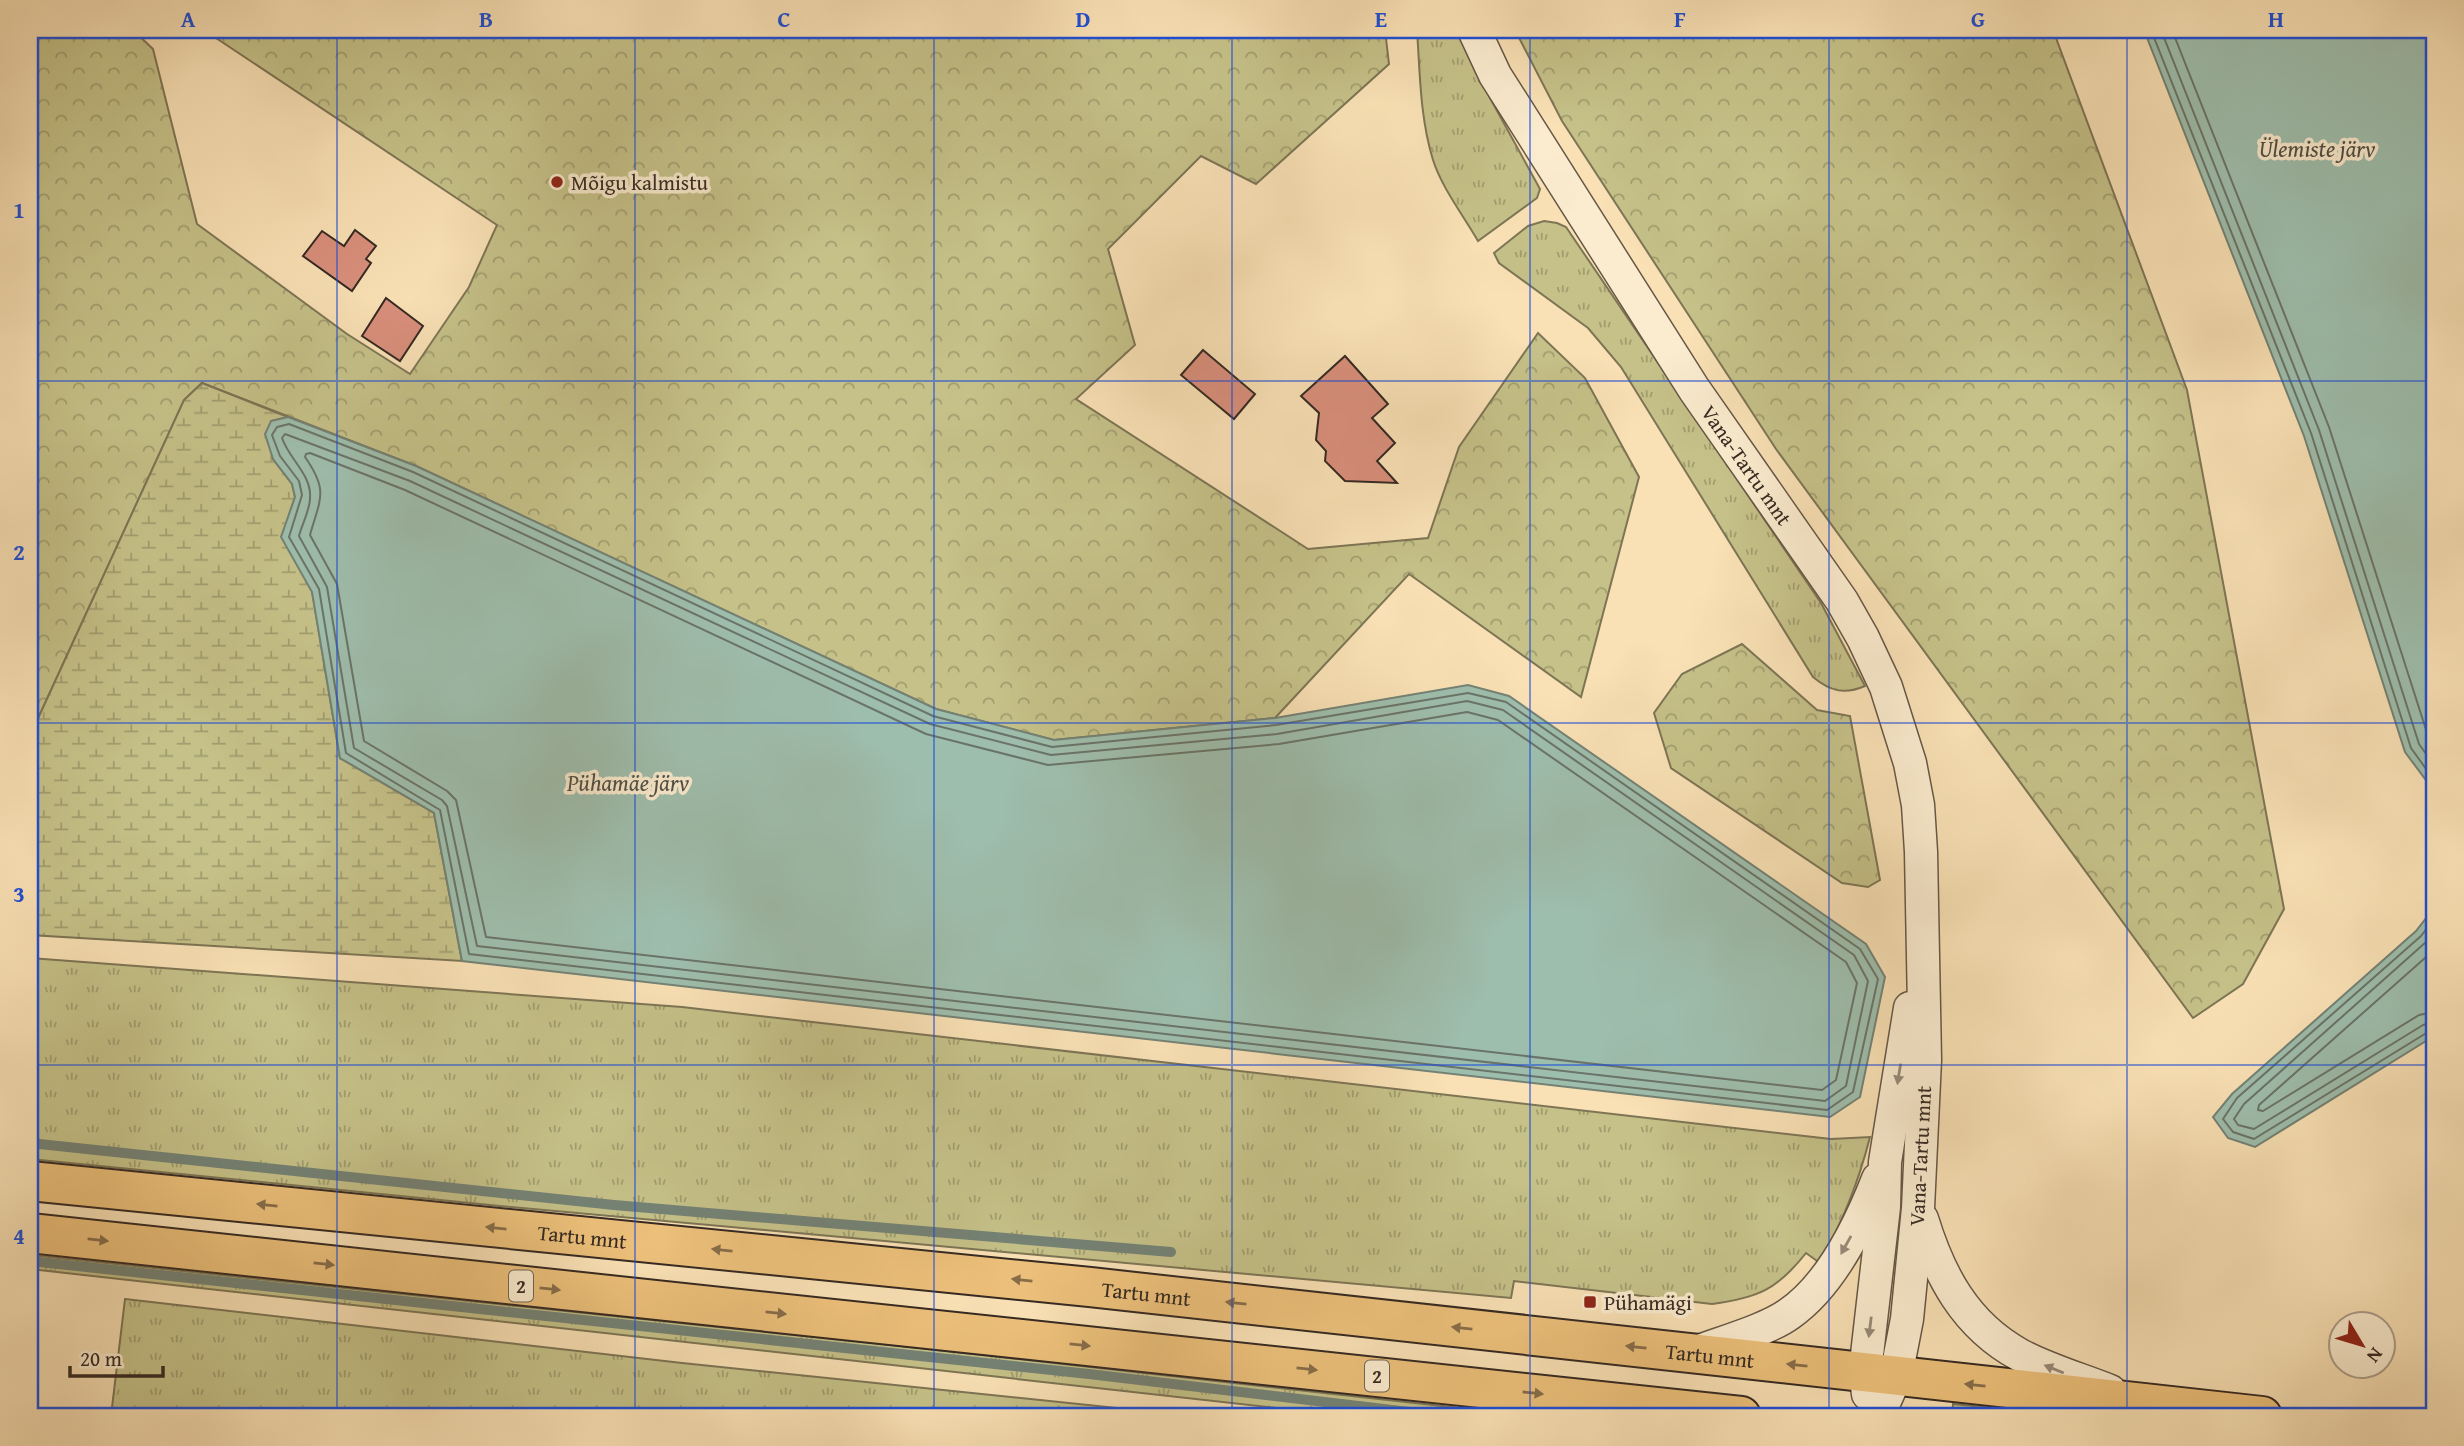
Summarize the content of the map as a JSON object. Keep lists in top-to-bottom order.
{
  "streets": {
    "highway": ["Tartu mnt", "2"],
    "street": ["Vana-Tartu mnt"]
  },
  "crossings": [
    ["Vana-Tartu mnt", "Tartu mnt"]
  ],
  "water": ["Ülemiste järv", "Pühamäe järv"],
  "places": {
    "other": ["Mõigu kalmistu"],
    "transit": ["Pühamägi"]
  },
  "scale_bar": "20 m",
  "north": "bottom right",
  "grid": {
    "columns": [
      "A",
      "B",
      "C",
      "D",
      "E",
      "F",
      "G",
      "H"
    ],
    "rows": [
      "1",
      "2",
      "3",
      "4"
    ]
  }
}
